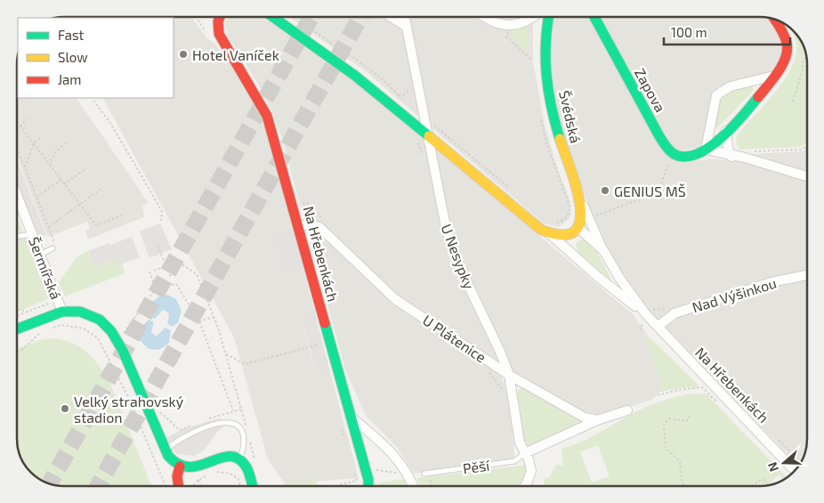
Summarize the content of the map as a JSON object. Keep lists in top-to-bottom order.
{
  "streets": {
    "street": [
      "Zapova",
      "Švédská",
      "Na Hřebenkách",
      "U Nesypky",
      "Šermířská",
      "Nad Výšinkou",
      "U Plátenice"
    ],
    "lane": ["Pěší"]
  },
  "crossings": [
    ["Švédská", "Na Hřebenkách"],
    ["Na Hřebenkách", "U Nesypky"],
    ["Na Hřebenkách", "Nad Výšinkou"],
    ["Na Hřebenkách", "U Plátenice"],
    ["U Nesypky", "U Plátenice"],
    ["U Nesypky", "Pěší"]
  ],
  "places": ["Hotel Vaníček", "GENIUS MŠ", "Velký strahovský stadion"],
  "legend": ["Fast", "Slow", "Jam"],
  "scale_bar": "100 m",
  "north": "left"
}
